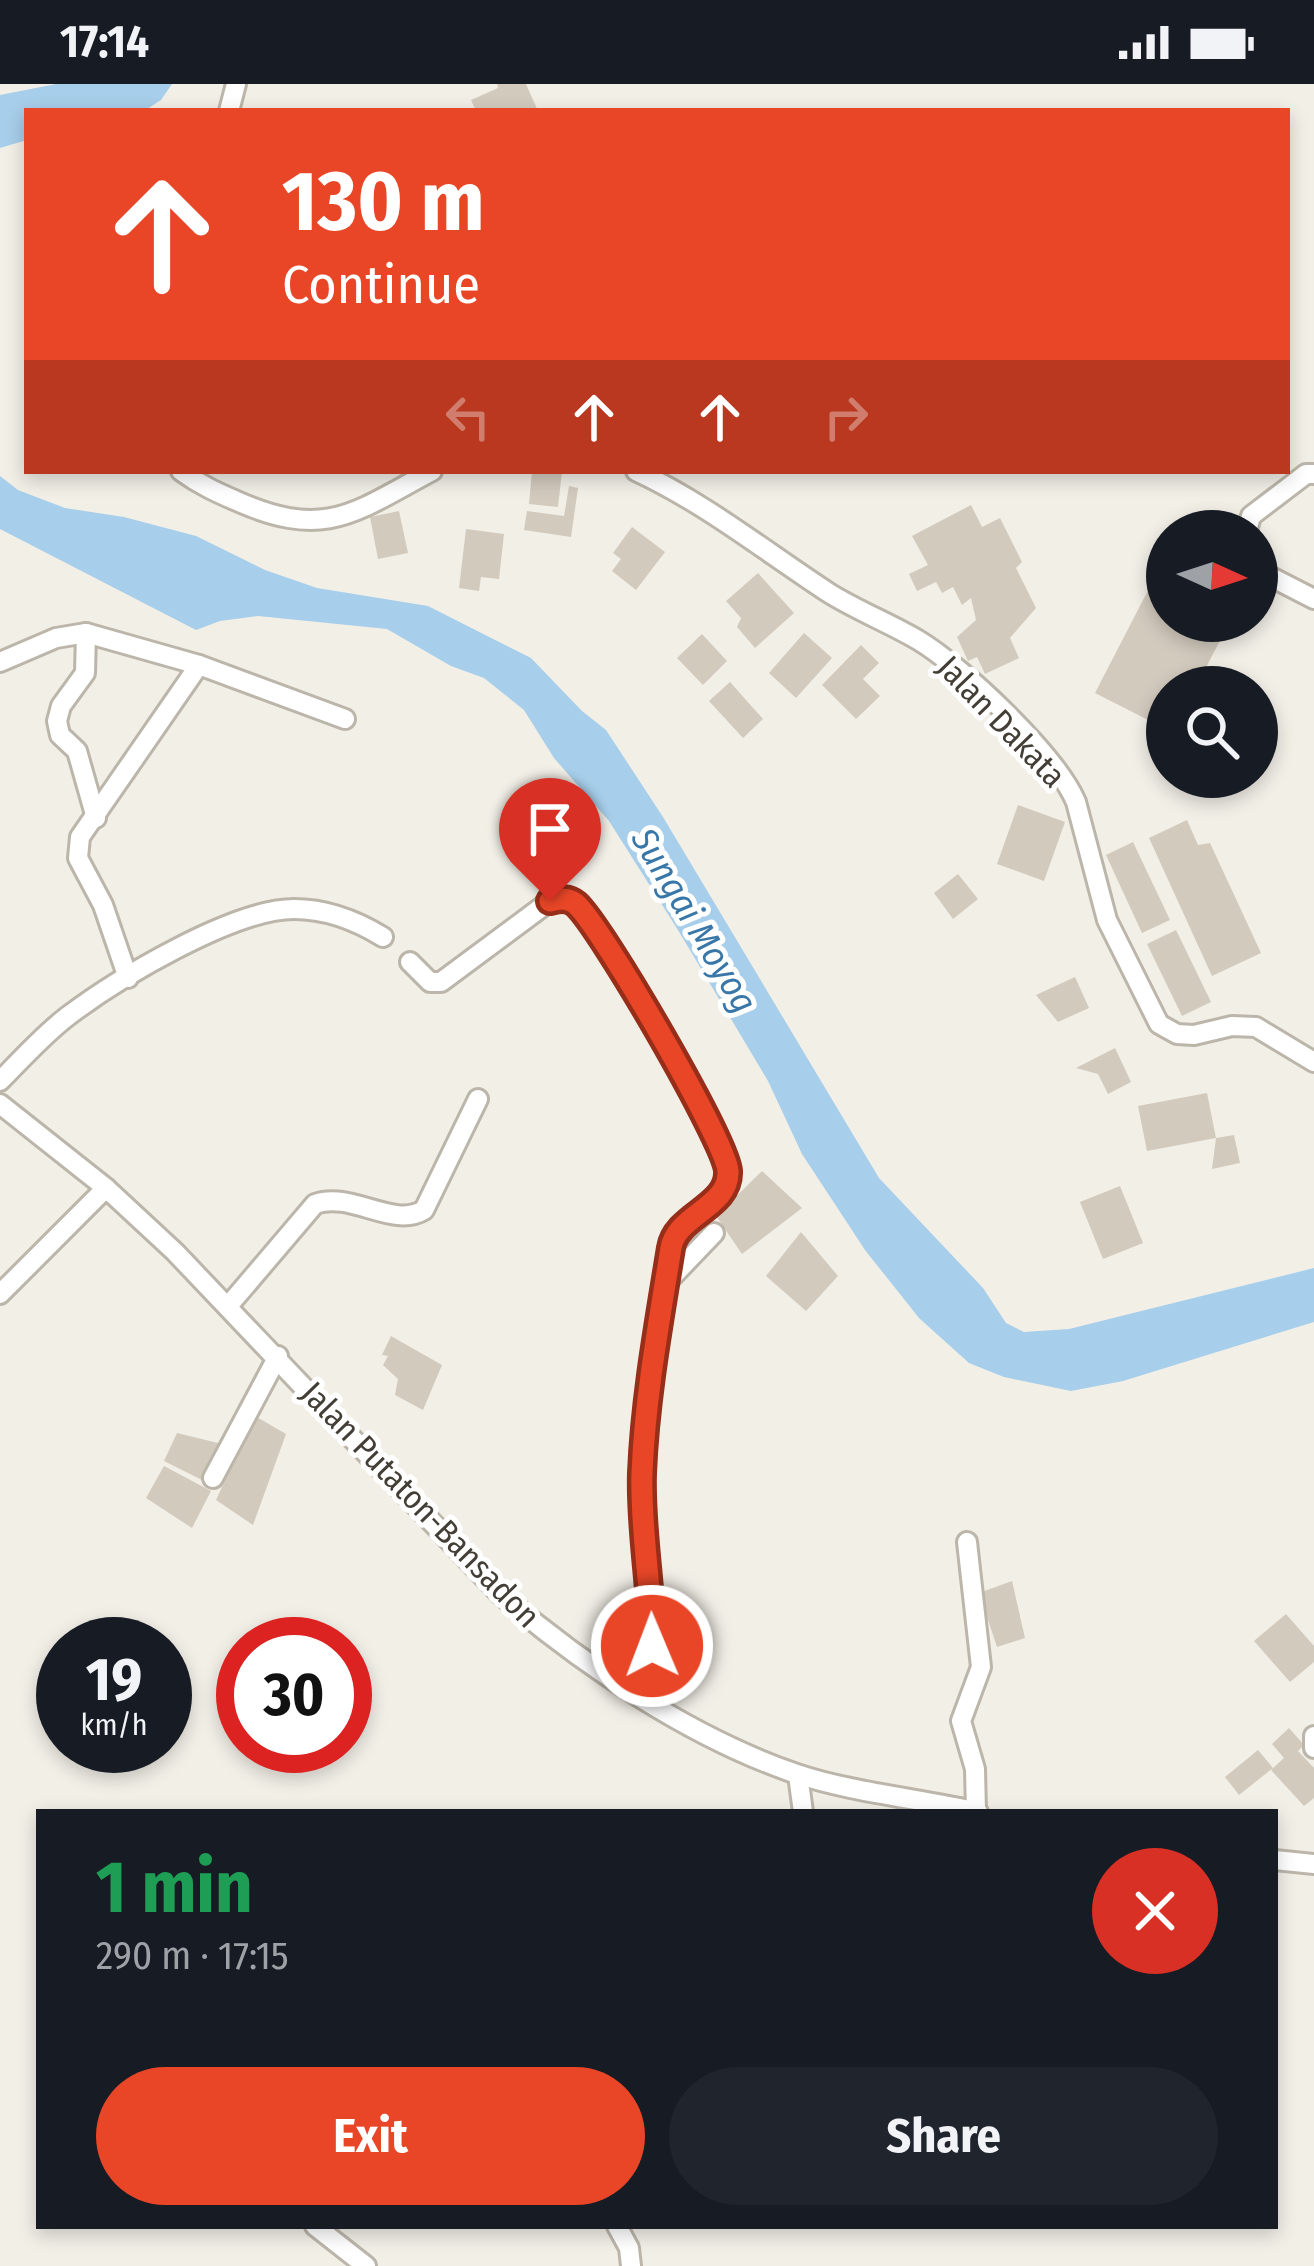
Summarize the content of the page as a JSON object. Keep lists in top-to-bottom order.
{
  "streets": {
    "street": ["Jalan Dakata", "Jalan Putaton-Bansadon"]
  },
  "water": ["Sungai Moyog"],
  "north": "right",
  "page": {
    "status": "17:14",
    "turn": ["130 m", "Continue"],
    "speed": "19 km/h",
    "limit": "30",
    "heading": ["1 min", "290 m · 17:15"],
    "buttons": ["Exit", "Share"]
  }
}
